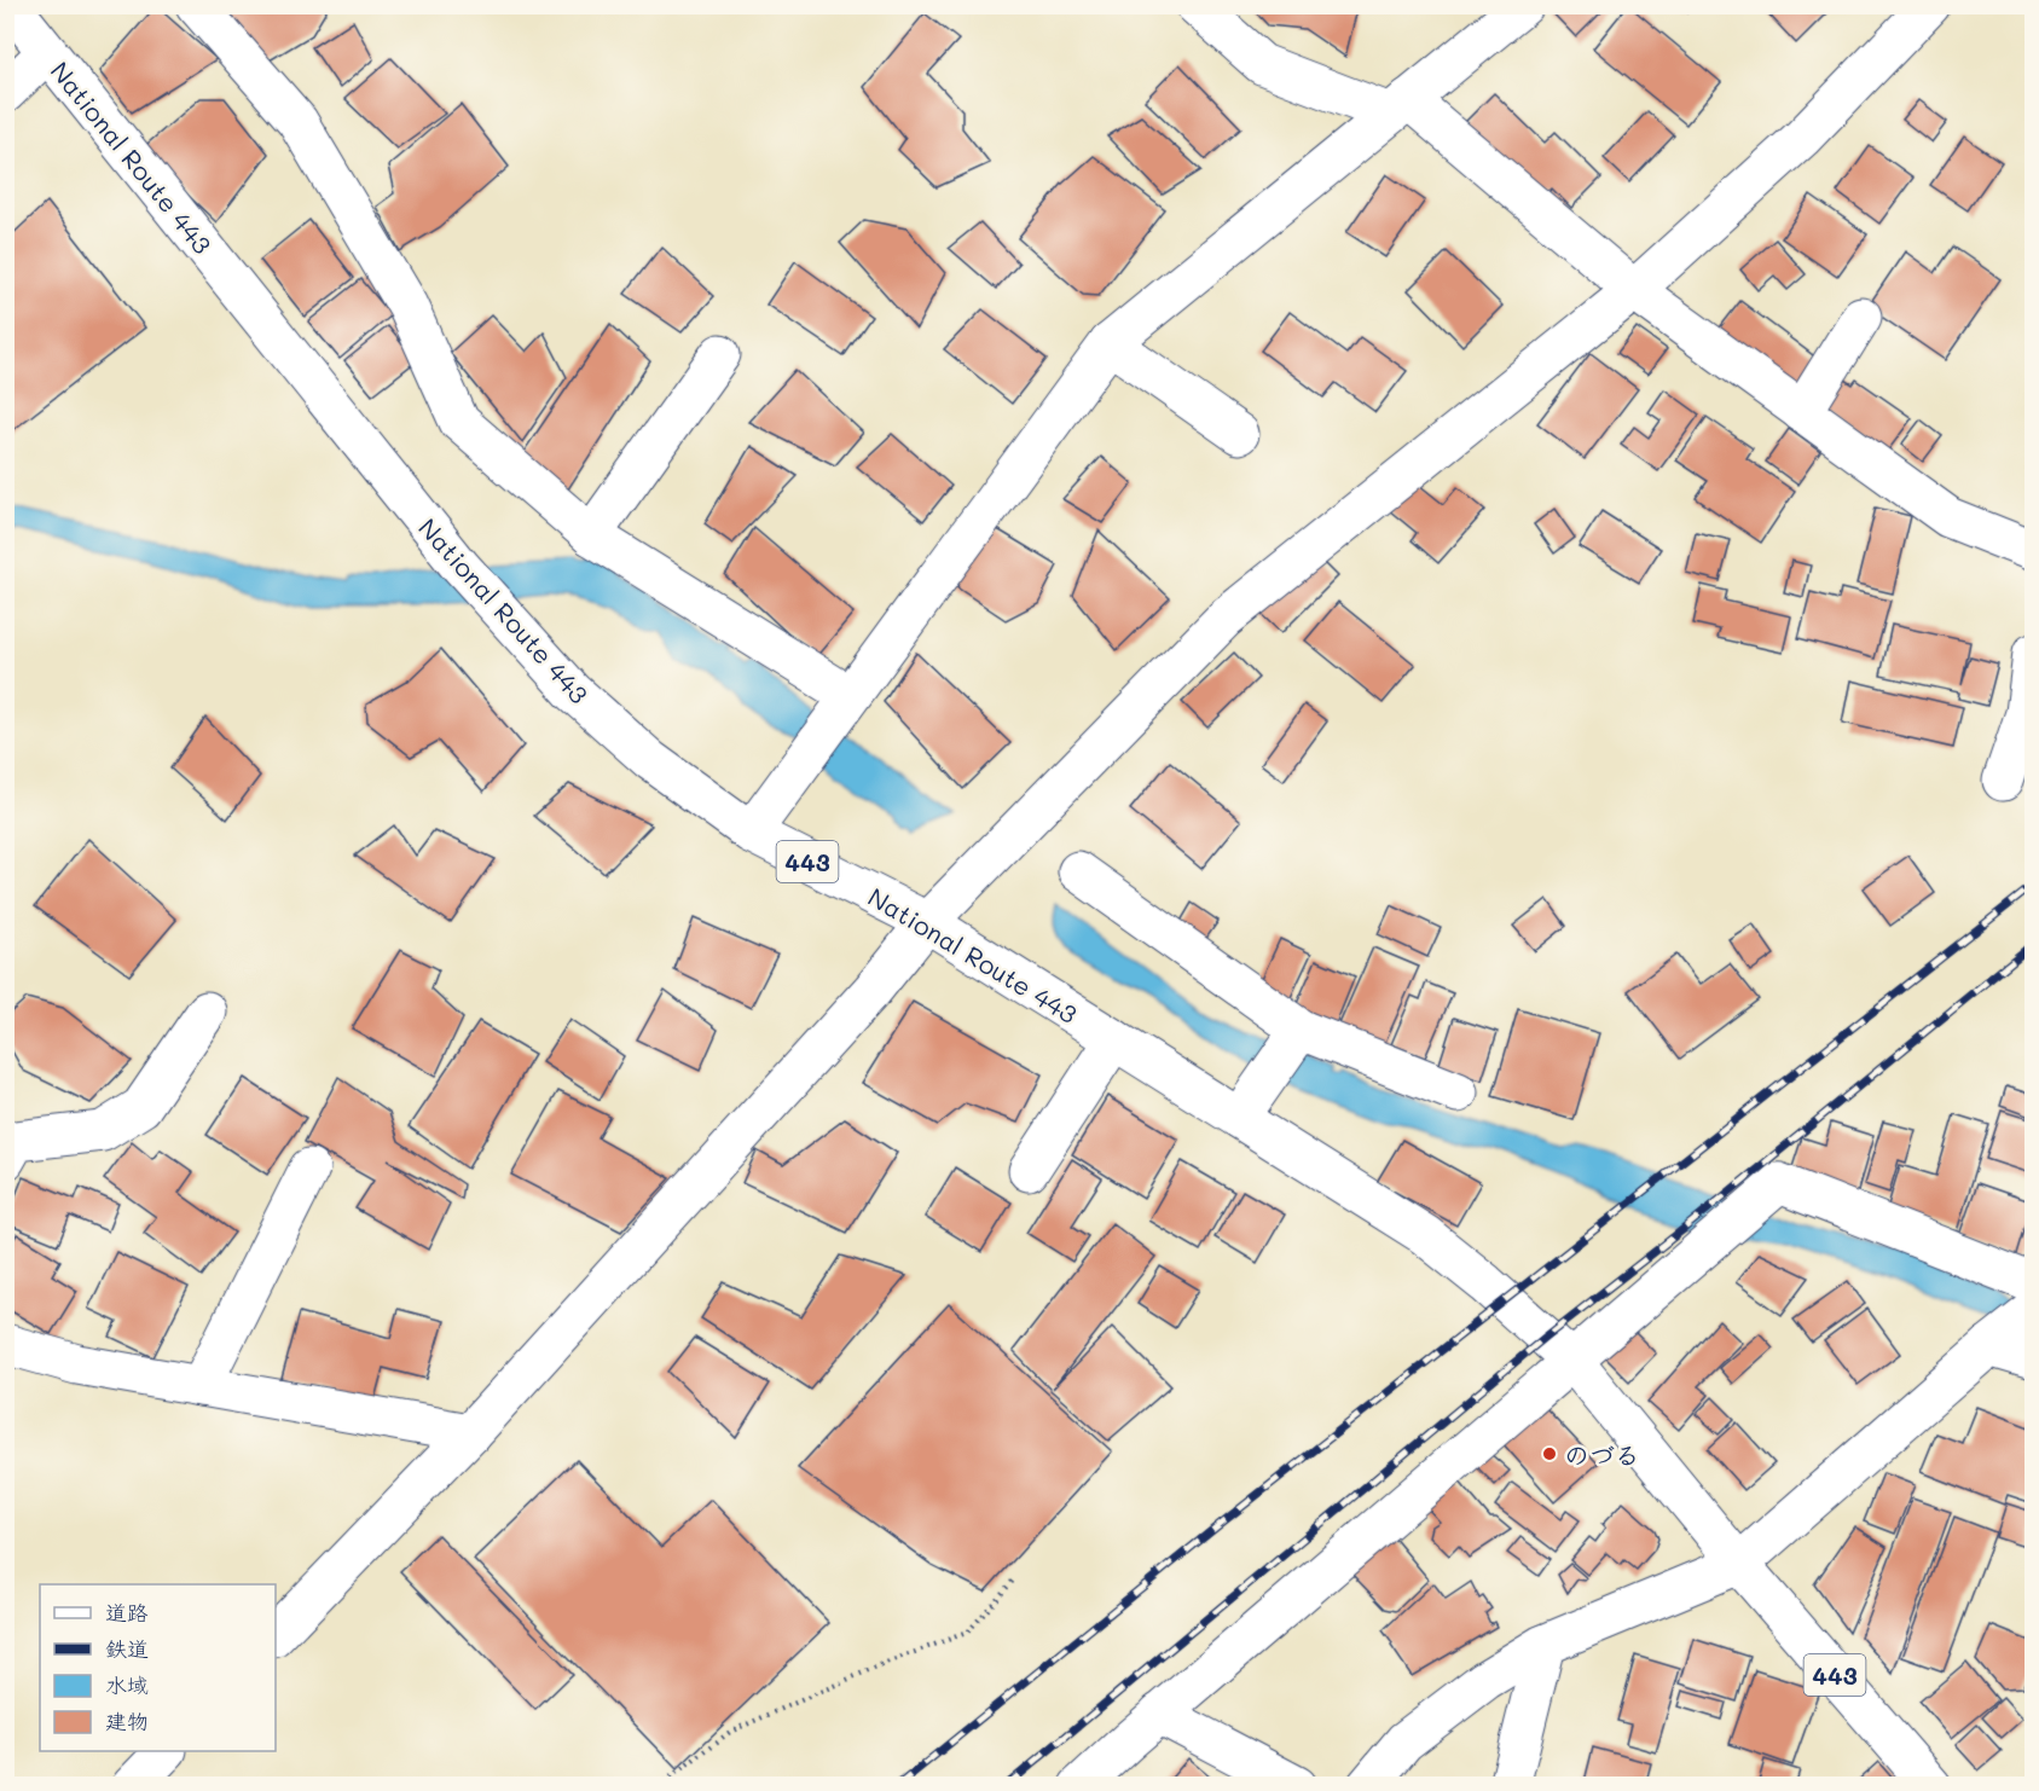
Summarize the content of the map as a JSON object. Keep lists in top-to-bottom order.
{
  "streets": {
    "main road": ["National Route 443", "443"]
  },
  "places": ["のづる"],
  "legend": [
    "道路",
    "鉄道",
    "水域",
    "建物"
  ]
}
